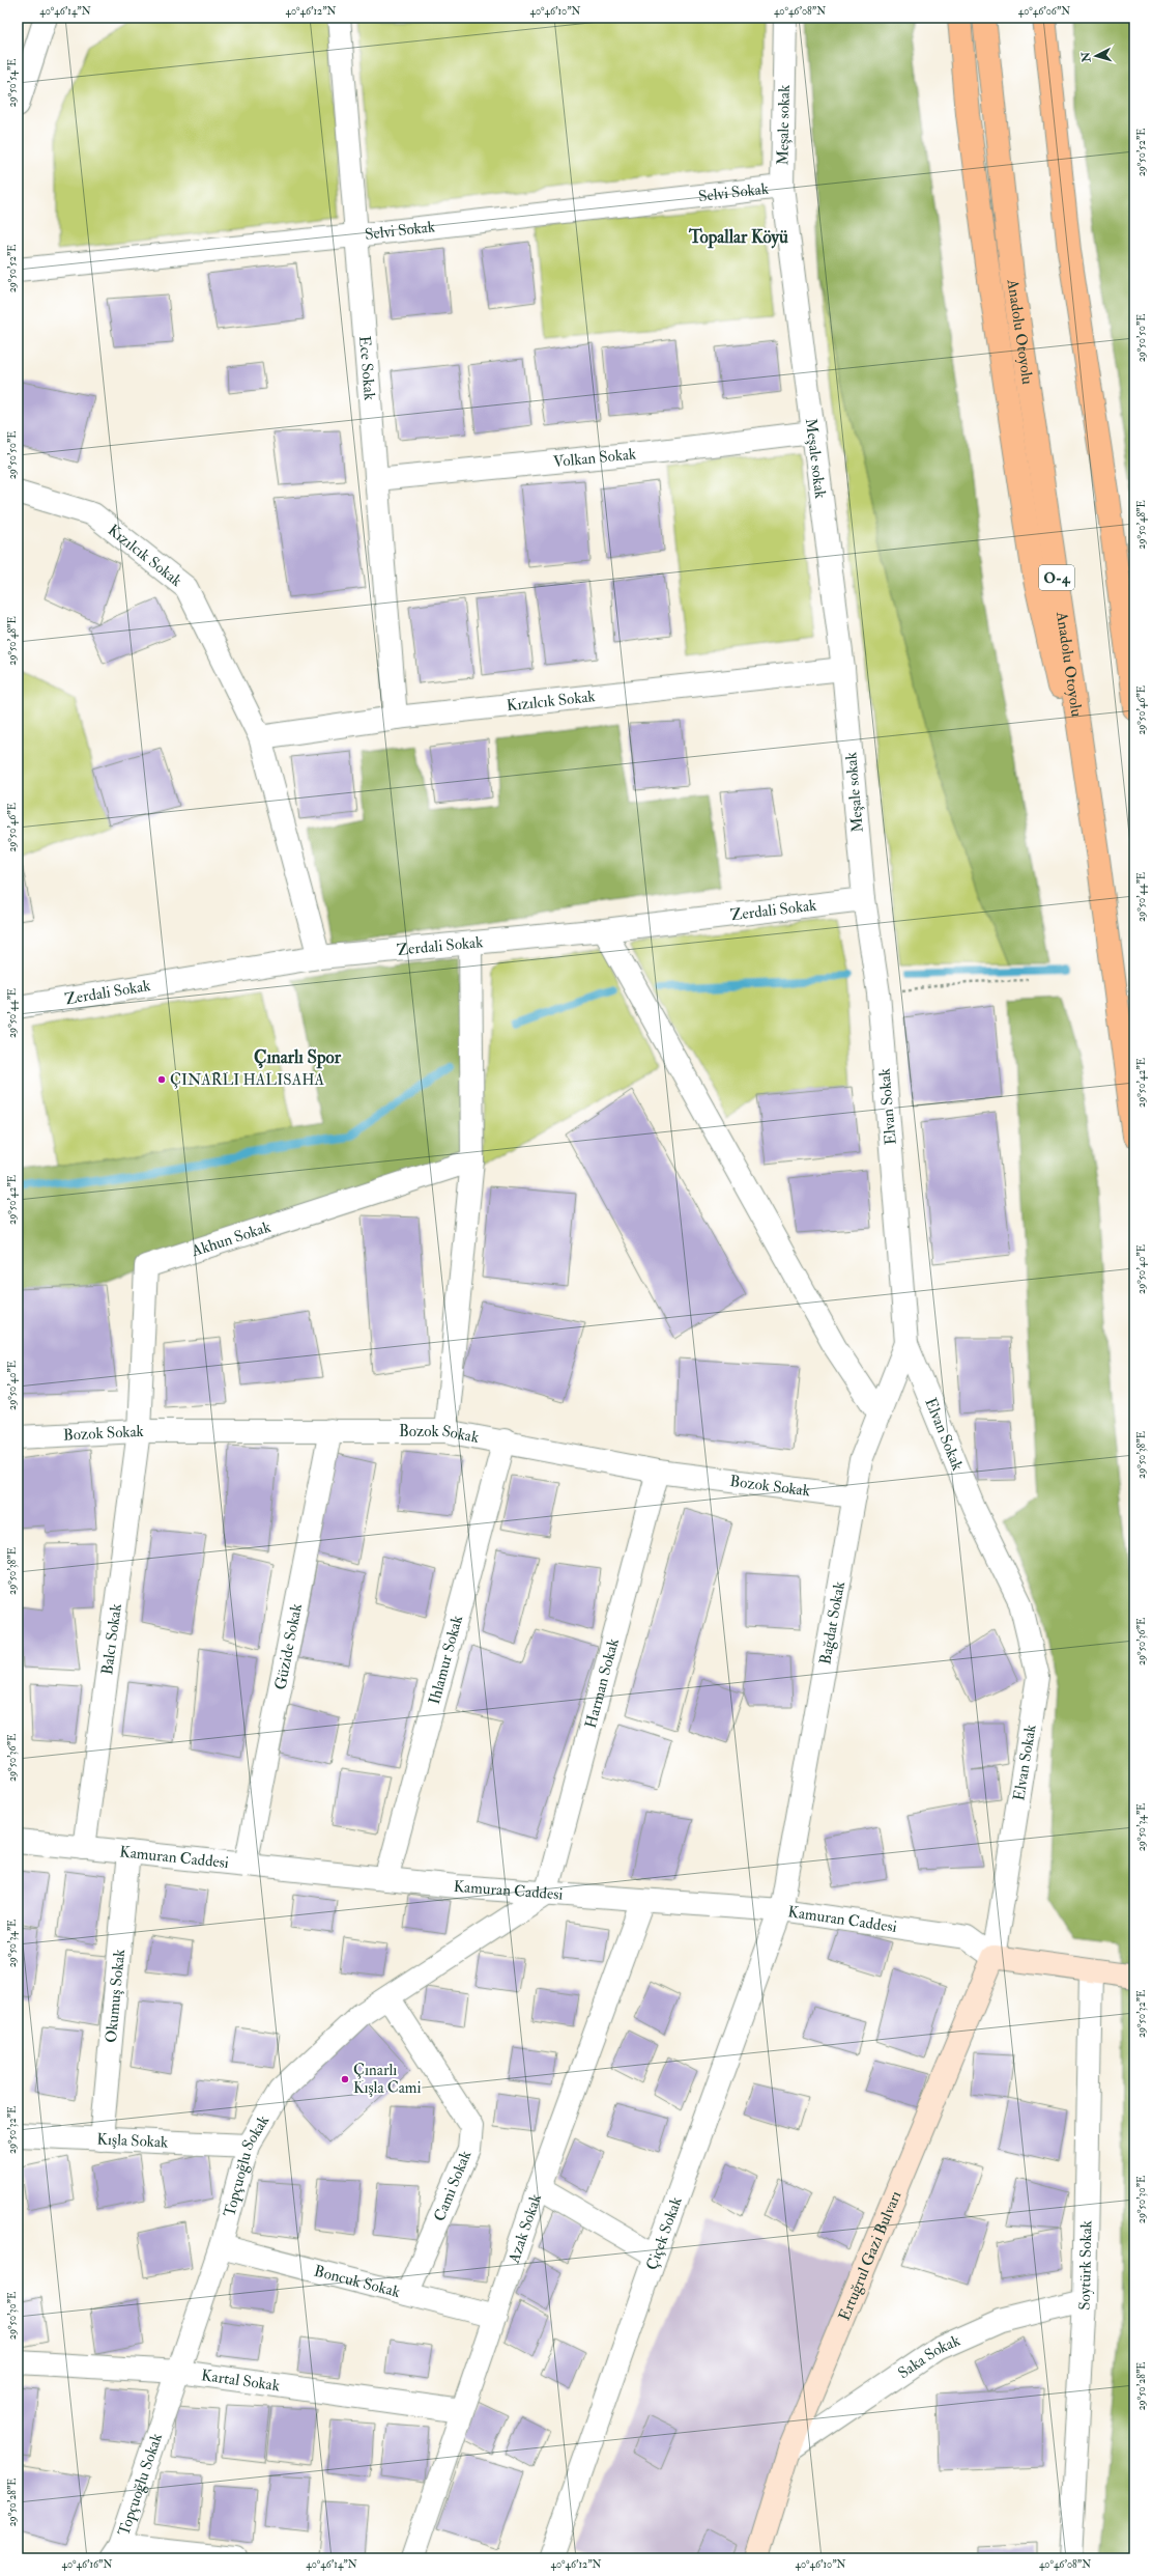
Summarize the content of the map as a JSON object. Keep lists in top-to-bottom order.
{
  "streets": {
    "highway": ["Anadolu Otoyolu", "O-4"],
    "main road": ["Ertuğrul Gazi Bulvarı"],
    "street": [
      "Meşale sokak",
      "Selvi Sokak",
      "Ece Sokak",
      "Volkan Sokak",
      "Kızılcık Sokak",
      "Zerdali Sokak",
      "Elvan Sokak",
      "Akhun Sokak",
      "Bozok Sokak",
      "Bağdat Sokak",
      "Balcı Sokak",
      "Güzide Sokak",
      "Ihlamur Sokak",
      "Harman Sokak",
      "Kamuran Caddesi",
      "Okumuş Sokak",
      "Kışla Sokak",
      "Topçuoğlu Sokak",
      "Cami Sokak",
      "Azak Sokak",
      "Çiçek Sokak",
      "Soytürk Sokak",
      "Boncuk Sokak",
      "Saka Sokak",
      "Kartal Sokak"
    ]
  },
  "crossings": [
    ["Meşale sokak", "Selvi Sokak"],
    ["Meşale sokak", "Volkan Sokak"],
    ["Meşale sokak", "Kızılcık Sokak"],
    ["Meşale sokak", "Zerdali Sokak"],
    ["Meşale sokak", "Elvan Sokak"],
    ["Selvi Sokak", "Ece Sokak"],
    ["Ece Sokak", "Volkan Sokak"],
    ["Ece Sokak", "Kızılcık Sokak"],
    ["Kızılcık Sokak", "Zerdali Sokak"],
    ["Zerdali Sokak", "Elvan Sokak"],
    ["Elvan Sokak", "Bağdat Sokak"],
    ["Elvan Sokak", "Kamuran Caddesi"],
    ["Elvan Sokak", "Ertuğrul Gazi Bulvarı"],
    ["Akhun Sokak", "Bozok Sokak"],
    ["Akhun Sokak", "Balcı Sokak"],
    ["Bozok Sokak", "Bağdat Sokak"],
    ["Bozok Sokak", "Balcı Sokak"],
    ["Bozok Sokak", "Güzide Sokak"],
    ["Bozok Sokak", "Ihlamur Sokak"],
    ["Bozok Sokak", "Harman Sokak"],
    ["Bağdat Sokak", "Kamuran Caddesi"],
    ["Bağdat Sokak", "Çiçek Sokak"],
    ["Balcı Sokak", "Kamuran Caddesi"],
    ["Güzide Sokak", "Kamuran Caddesi"],
    ["Ihlamur Sokak", "Kamuran Caddesi"],
    ["Harman Sokak", "Kamuran Caddesi"],
    ["Harman Sokak", "Topçuoğlu Sokak"],
    ["Kamuran Caddesi", "Okumuş Sokak"],
    ["Kamuran Caddesi", "Topçuoğlu Sokak"],
    ["Kamuran Caddesi", "Azak Sokak"],
    ["Kamuran Caddesi", "Çiçek Sokak"],
    ["Kamuran Caddesi", "Ertuğrul Gazi Bulvarı"],
    ["Okumuş Sokak", "Kışla Sokak"],
    ["Kışla Sokak", "Topçuoğlu Sokak"],
    ["Topçuoğlu Sokak", "Cami Sokak"],
    ["Topçuoğlu Sokak", "Boncuk Sokak"],
    ["Topçuoğlu Sokak", "Kartal Sokak"],
    ["Cami Sokak", "Boncuk Sokak"],
    ["Azak Sokak", "Boncuk Sokak"],
    ["Azak Sokak", "Kartal Sokak"],
    ["Ertuğrul Gazi Bulvarı", "Saka Sokak"],
    ["Soytürk Sokak", "Saka Sokak"]
  ],
  "districts": ["Topallar Köyü", "Çınarlı Spor"],
  "places": ["ÇINARLI HALISAHA", "Çınarlı Kışla Cami"],
  "north": "left",
  "coordinates": [
    "40°46'14\"N",
    "40°46'12\"N",
    "40°46'10\"N",
    "40°46'08\"N",
    "40°46'06\"N",
    "29°50'54\"E",
    "29°50'52\"E",
    "29°50'50\"E",
    "29°50'48\"E",
    "29°50'46\"E",
    "29°50'44\"E",
    "29°50'42\"E",
    "29°50'40\"E",
    "29°50'38\"E",
    "29°50'36\"E",
    "29°50'34\"E",
    "29°50'32\"E",
    "29°50'30\"E",
    "29°50'28\"E",
    "40°46'16\"N"
  ]
}
